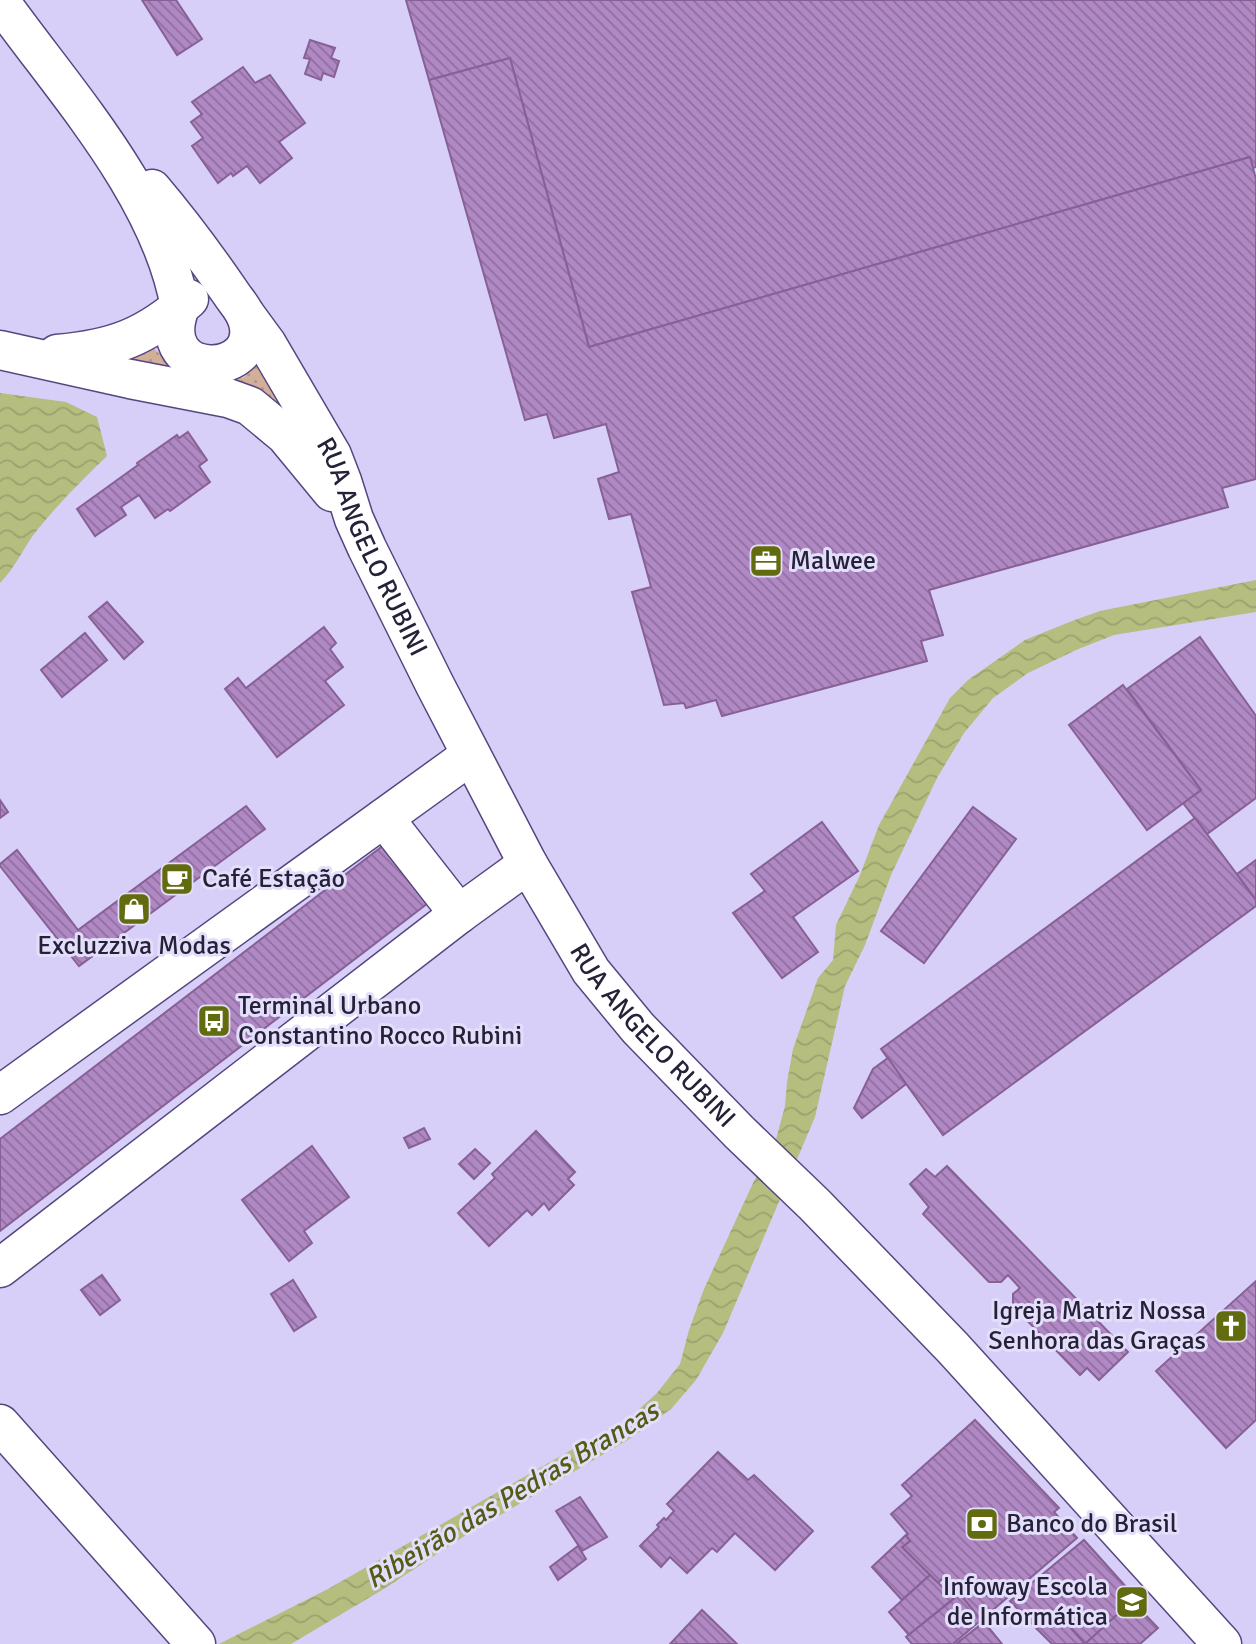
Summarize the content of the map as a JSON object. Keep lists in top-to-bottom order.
{
  "streets": {
    "main road": ["RUA ANGELO RUBINI"]
  },
  "water": ["Ribeirão das Pedras Brancas"],
  "places": {
    "office": ["Malwee"],
    "cafe": ["Café Estação"],
    "shop": ["Excluzziva Modas"],
    "bus stop": ["Terminal Urbano Constantino Rocco Rubini"],
    "church": ["Igreja Matriz Nossa Senhora das Graças"],
    "bank": ["Banco do Brasil"],
    "school or university": ["Infoway Escola de Informática"]
  }
}
